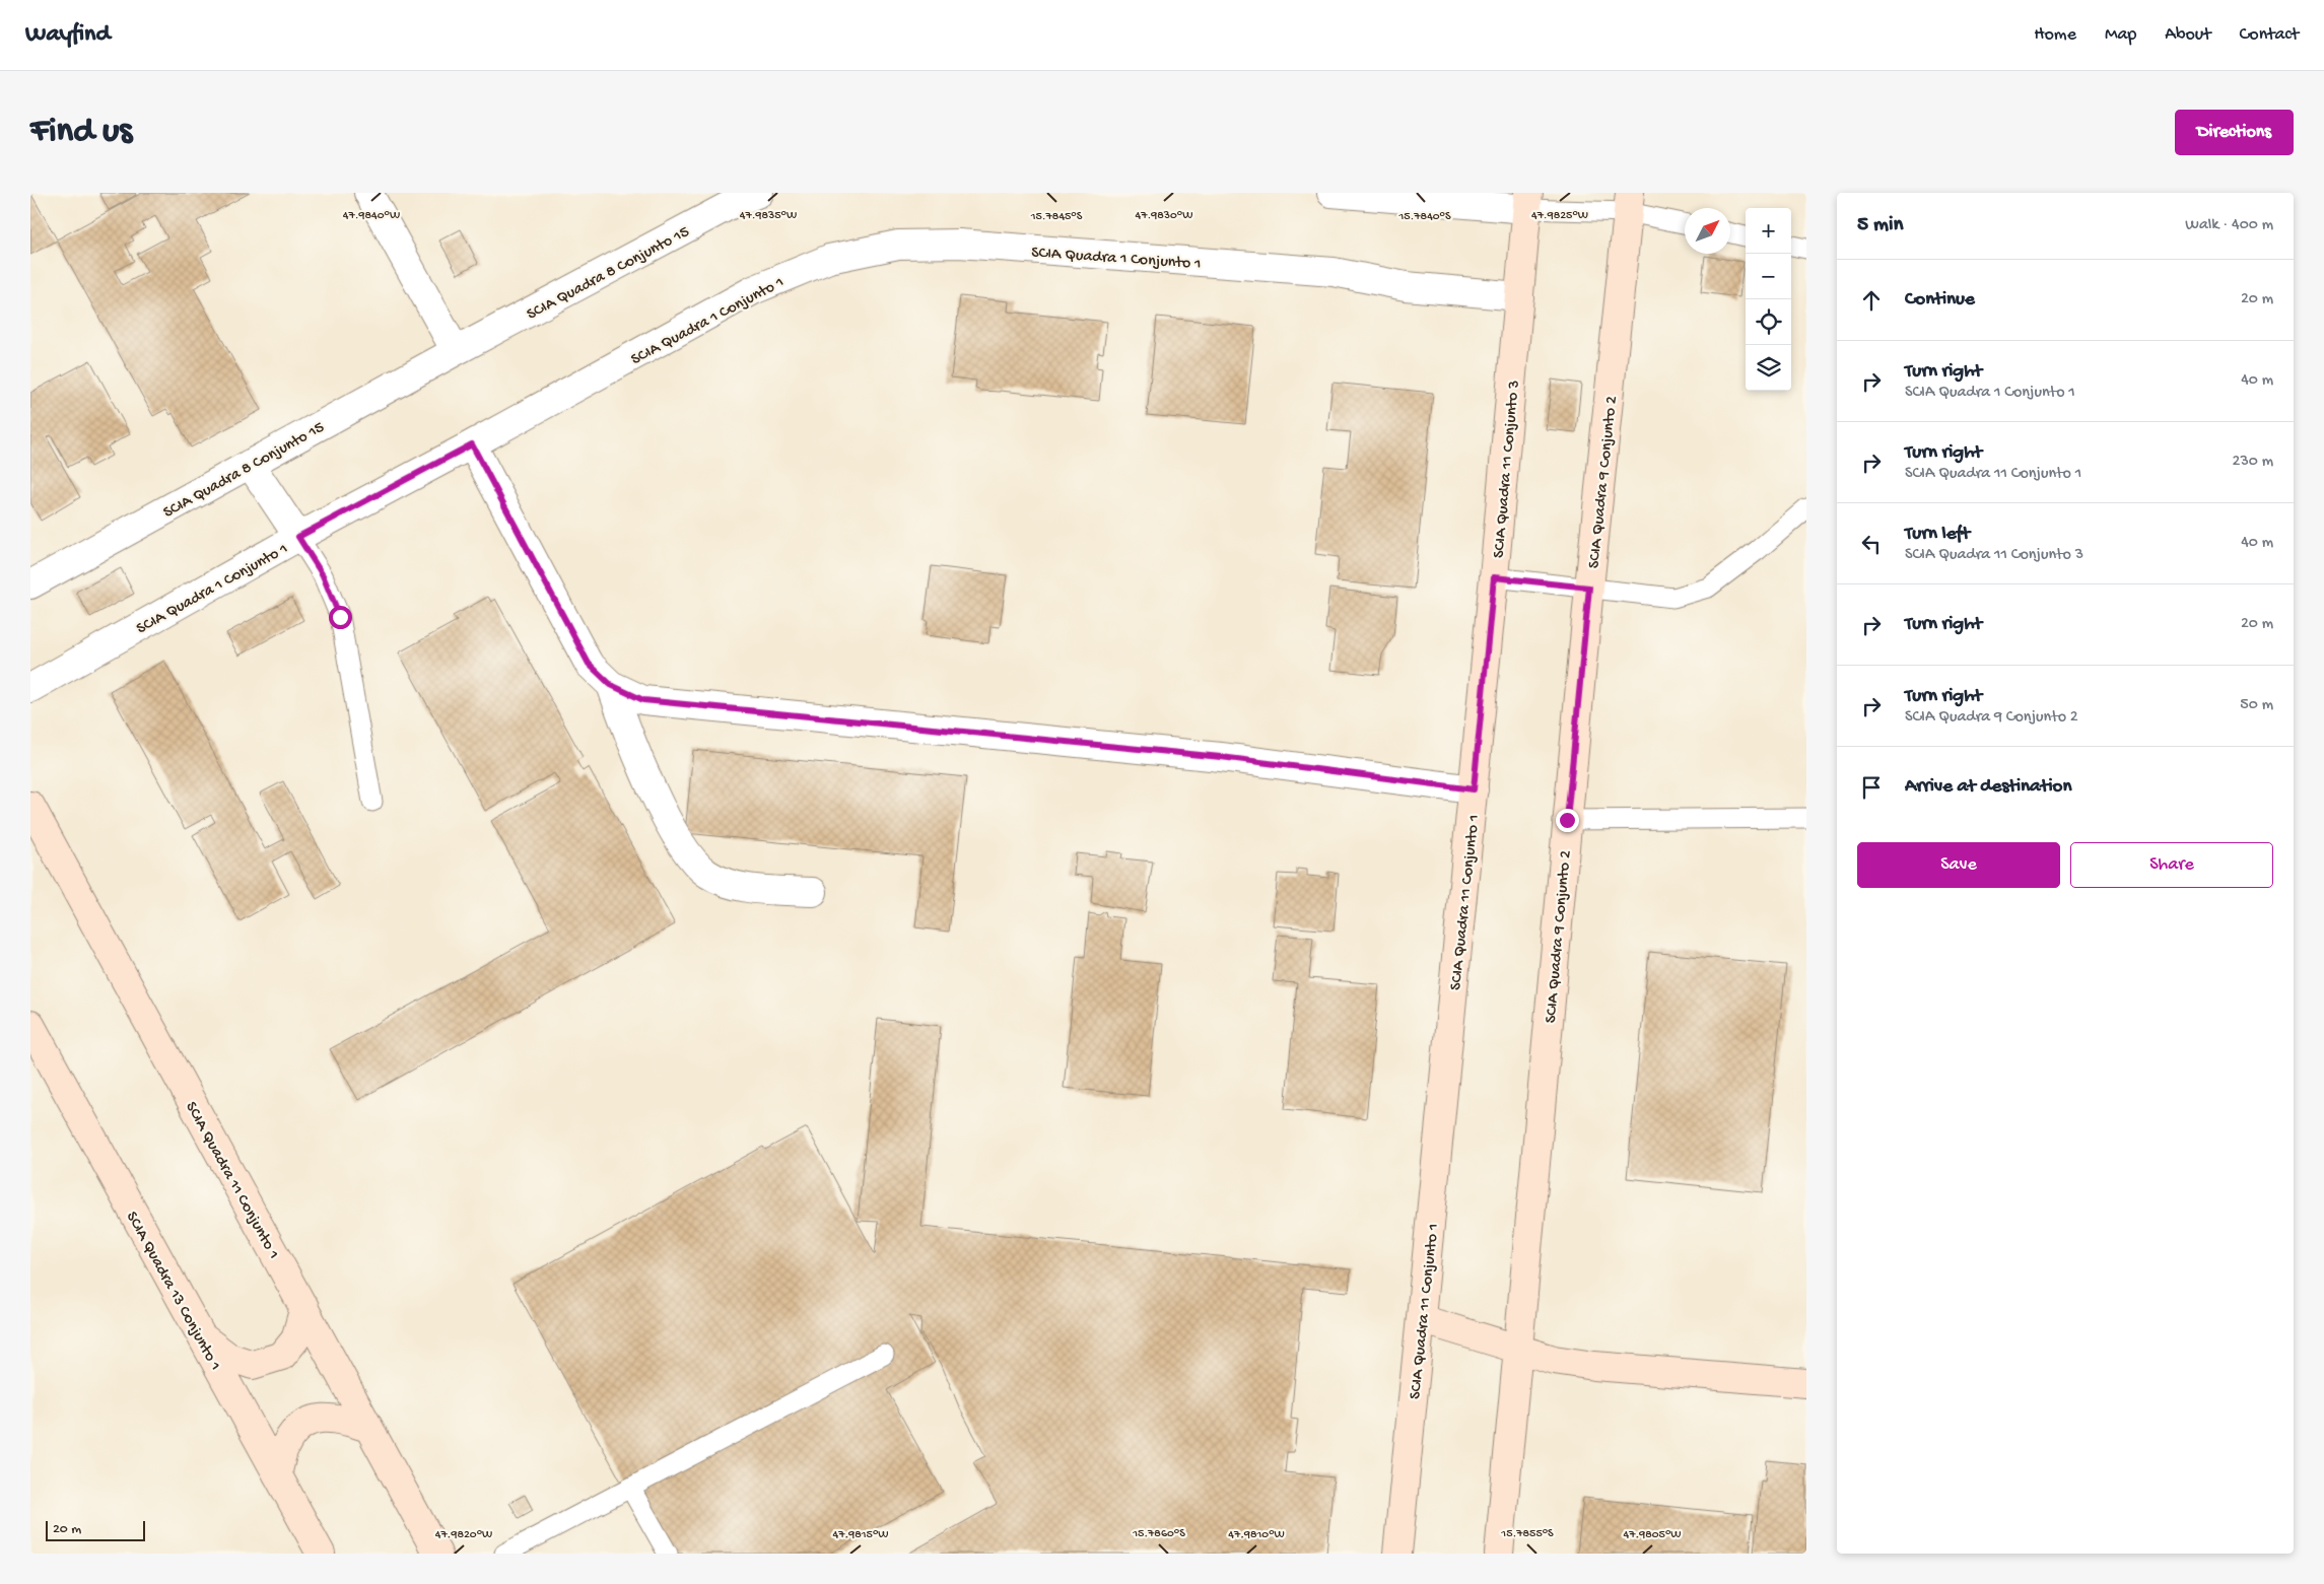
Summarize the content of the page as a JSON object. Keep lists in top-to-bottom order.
{
  "streets": {
    "street": [
      "SCIA Quadra 1 Conjunto 1",
      "SCIA Quadra 8 Conjunto 15",
      "SCIA Quadra 11 Conjunto 3",
      "SCIA Quadra 9 Conjunto 2",
      "SCIA Quadra 11 Conjunto 1",
      "SCIA Quadra 13 Conjunto 1"
    ]
  },
  "crossings": [
    ["SCIA Quadra 1 Conjunto 1", "SCIA Quadra 11 Conjunto 3"],
    ["SCIA Quadra 1 Conjunto 1", "SCIA Quadra 11 Conjunto 1"],
    ["SCIA Quadra 11 Conjunto 3", "SCIA Quadra 11 Conjunto 1"]
  ],
  "scale_bar": "20 m",
  "north": "top right",
  "page": {
    "header": "Wayfind",
    "nav": [
      "Home",
      "Map",
      "About",
      "Contact"
    ],
    "buttons": [
      "Directions",
      ["Save", "Share"]
    ],
    "title": "Find us",
    "heading": ["5 min", "Walk · 400 m"],
    "map_buttons": ["+", "−"],
    "list": [
      ["Continue", "20 m"],
      ["Turn right", "SCIA Quadra 1 Conjunto 1", "40 m"],
      ["Turn right", "SCIA Quadra 11 Conjunto 1", "230 m"],
      ["Turn left", "SCIA Quadra 11 Conjunto 3", "40 m"],
      ["Turn right", "20 m"],
      ["Turn right", "SCIA Quadra 9 Conjunto 2", "50 m"],
      "Arrive at destination"
    ],
    "scale": "20 m"
  },
  "coordinates": [
    "47.9840°W",
    "47.9825°W",
    "47.9835°W",
    "47.9830°W",
    "15.7845°S",
    "15.7840°S",
    "15.7860°S",
    "15.7855°S",
    "47.9820°W",
    "47.9815°W",
    "47.9810°W",
    "47.9805°W"
  ]
}
